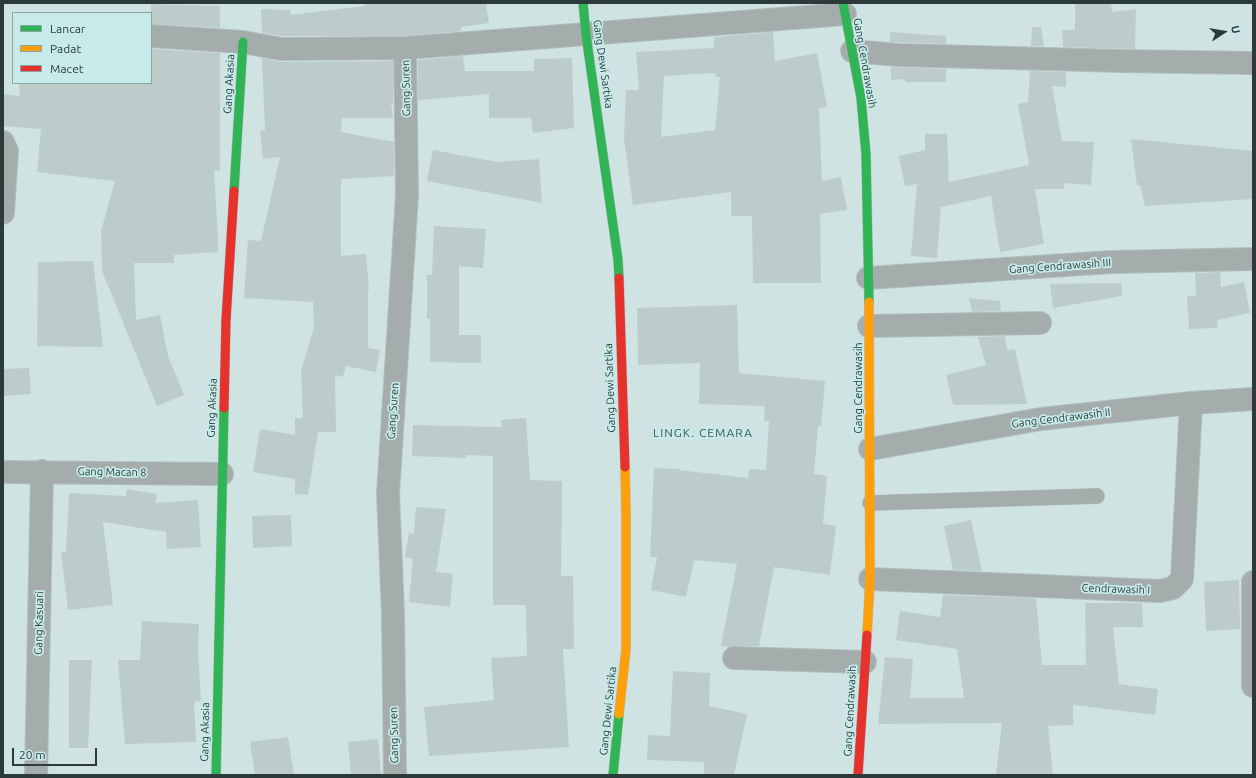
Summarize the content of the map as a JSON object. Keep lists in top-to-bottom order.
{
  "streets": {
    "street": [
      "Gang Cendrawasih",
      "Gang Dewi Sartika",
      "Gang Akasia",
      "Gang Suren",
      "Gang Cendrawasih III",
      "Gang Cendrawasih II",
      "Gang Macan 8",
      "Cendrawasih I",
      "Gang Kasuari"
    ]
  },
  "crossings": [
    ["Gang Cendrawasih", "Gang Suren"],
    ["Gang Cendrawasih", "Gang Cendrawasih III"],
    ["Gang Cendrawasih", "Gang Cendrawasih II"],
    ["Gang Cendrawasih", "Cendrawasih I"],
    ["Gang Dewi Sartika", "Gang Suren"],
    ["Gang Akasia", "Gang Suren"],
    ["Gang Akasia", "Gang Macan 8"],
    ["Gang Cendrawasih II", "Cendrawasih I"],
    ["Gang Macan 8", "Gang Kasuari"]
  ],
  "districts": ["LINGK. CEMARA"],
  "legend": ["Lancar", "Padat", "Macet"],
  "scale_bar": "20 m",
  "north": "right"
}
